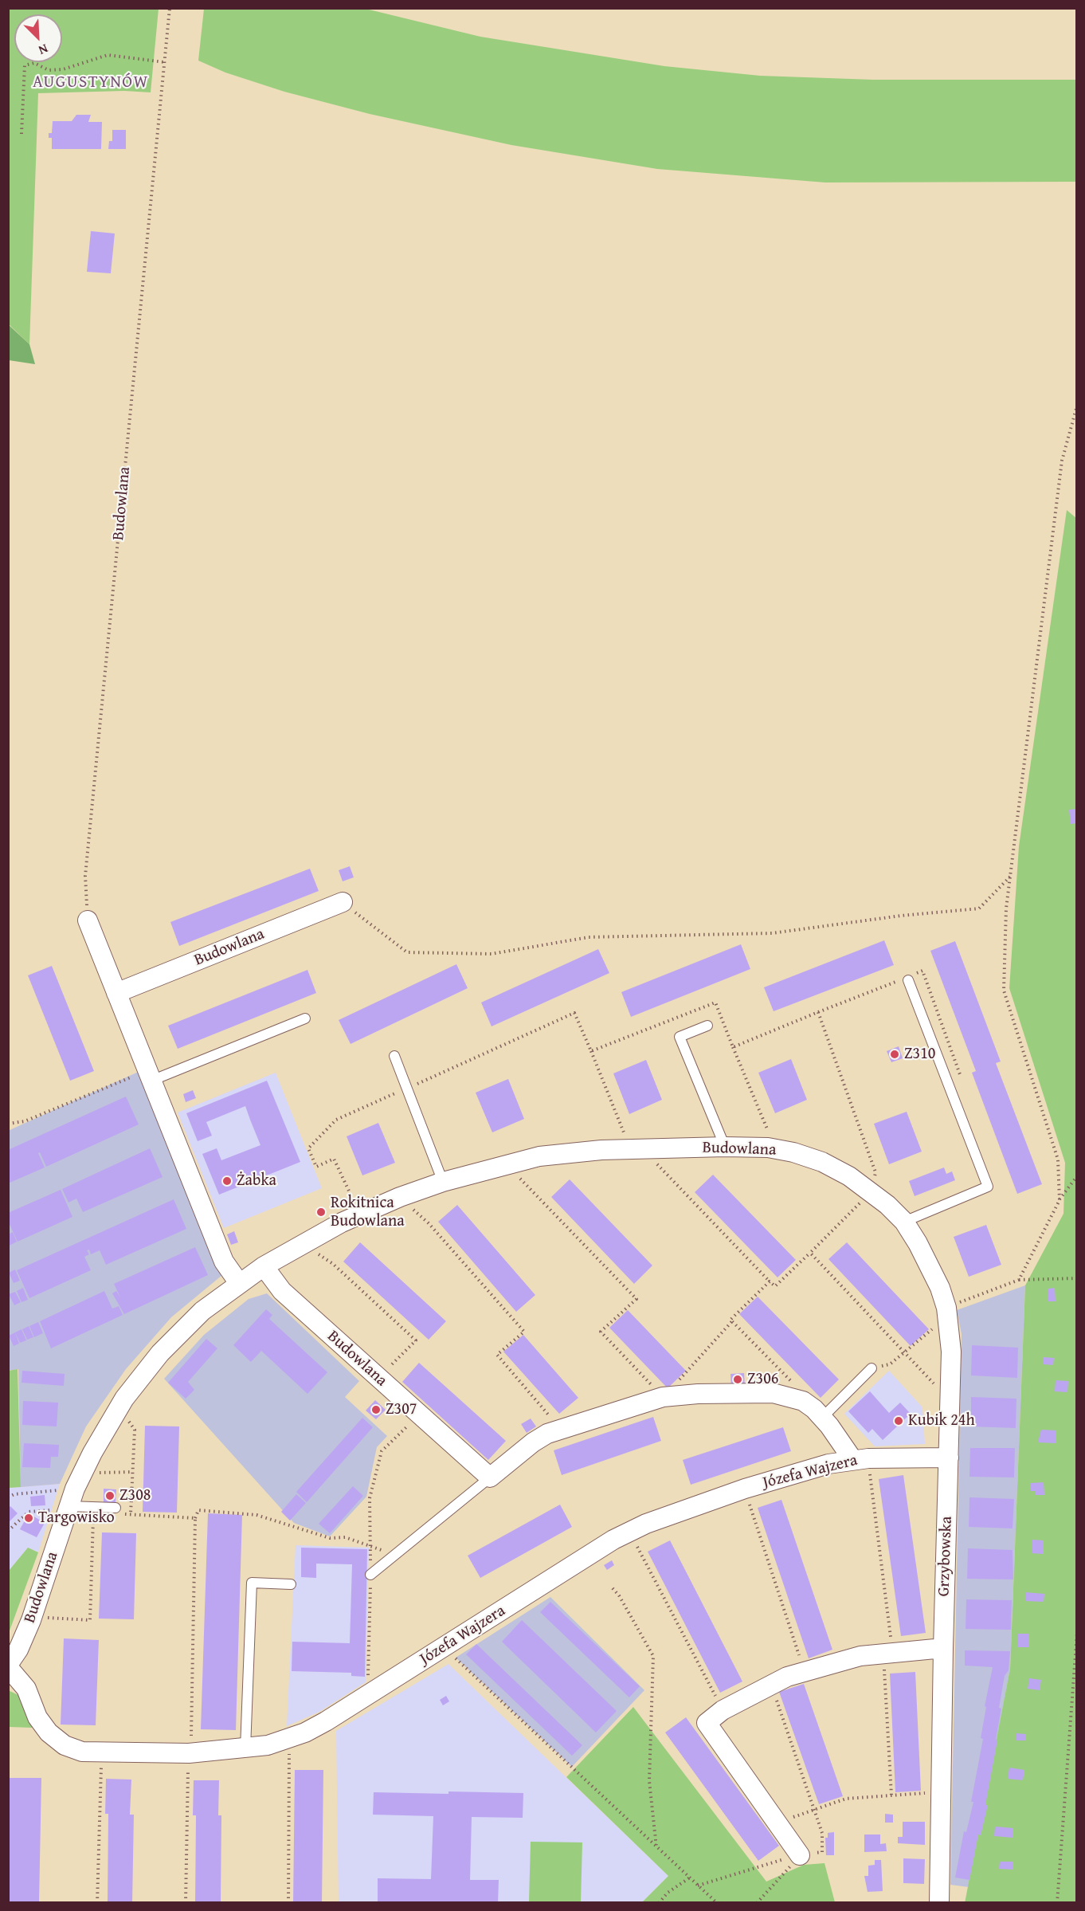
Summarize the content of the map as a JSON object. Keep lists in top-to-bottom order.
{
  "streets": {
    "street": ["Budowlana", "Józefa Wajzera", "Grzybowska"]
  },
  "crossings": [
    ["Budowlana", "Józefa Wajzera"],
    ["Budowlana", "Grzybowska"],
    ["Józefa Wajzera", "Grzybowska"]
  ],
  "districts": ["AUGUSTYNÓW"],
  "places": [
    "Z310",
    "Żabka",
    "Rokitnica Budowlana",
    "Z306",
    "Z307",
    "Kubik 24h",
    "Z308",
    "Targowisko"
  ],
  "north": "bottom right"
}
